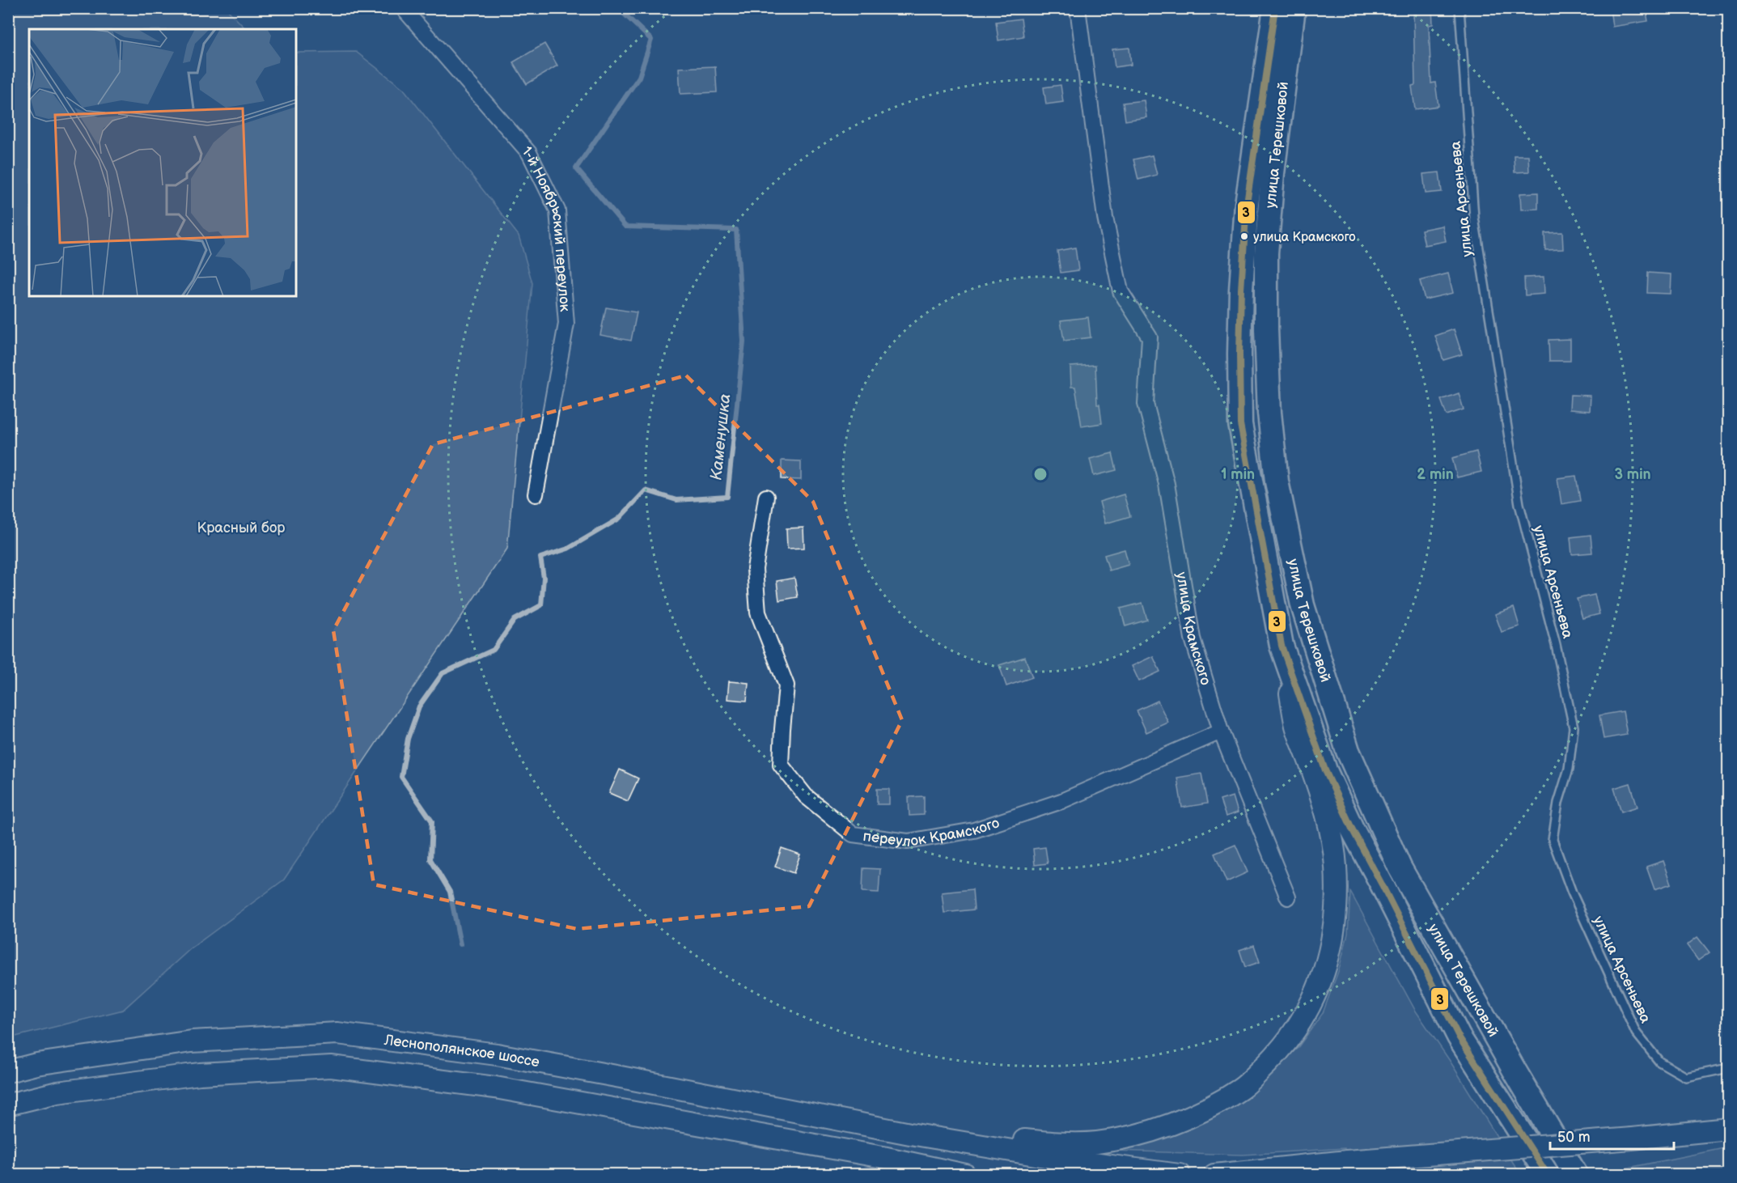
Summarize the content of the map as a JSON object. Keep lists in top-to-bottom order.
{
  "streets": {
    "main road": ["улица Терешковой", "Леснополянское шоссе"],
    "street": ["1-й Ноябрьский переулок", "улица Крамского", "переулок Крамского"],
    "lane": ["улица Арсеньева"]
  },
  "crossings": [
    ["улица Крамского", "переулок Крамского"]
  ],
  "water": ["Каменушка"],
  "parks": ["Красный бор"],
  "places": ["улица Крамского"],
  "lines": ["transit line 3"],
  "scale_bar": "50 m",
  "rings": ["1 min", "2 min", "3 min"]
}
